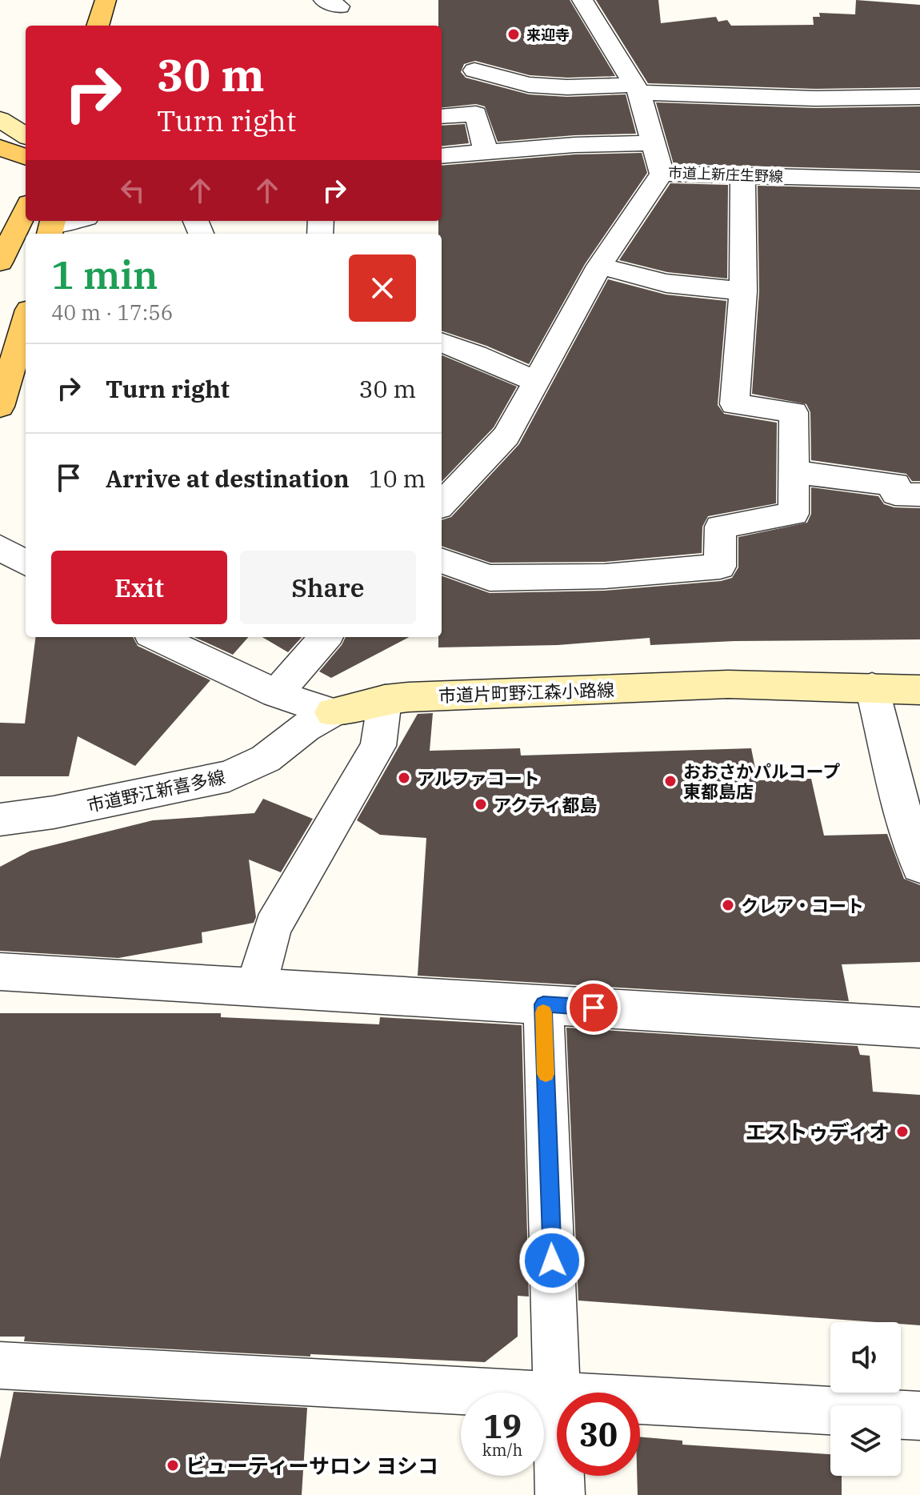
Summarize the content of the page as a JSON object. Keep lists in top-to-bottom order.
{
  "streets": {
    "street": ["市道上新庄生野線", "市道片町野江森小路線", "市道野江新喜多線"]
  },
  "crossings": [
    ["市道片町野江森小路線", "市道野江新喜多線"]
  ],
  "places": [
    "来迎寺",
    "アルファコート",
    "おおさかパルコープ 東都島店",
    "アクティ都島",
    "クレア・コート",
    "エストゥディオ",
    "ビューティーサロン ヨシコ"
  ],
  "page": {
    "turn": ["30 m", "Turn right"],
    "heading": ["1 min", "40 m · 17:56"],
    "list": [
      {
        "name": "Turn right",
        "value": "30 m"
      },
      {
        "name": "Arrive at destination",
        "value": "10 m"
      }
    ],
    "buttons": ["Exit", "Share"],
    "speed": "19 km/h",
    "limit": "30"
  }
}
